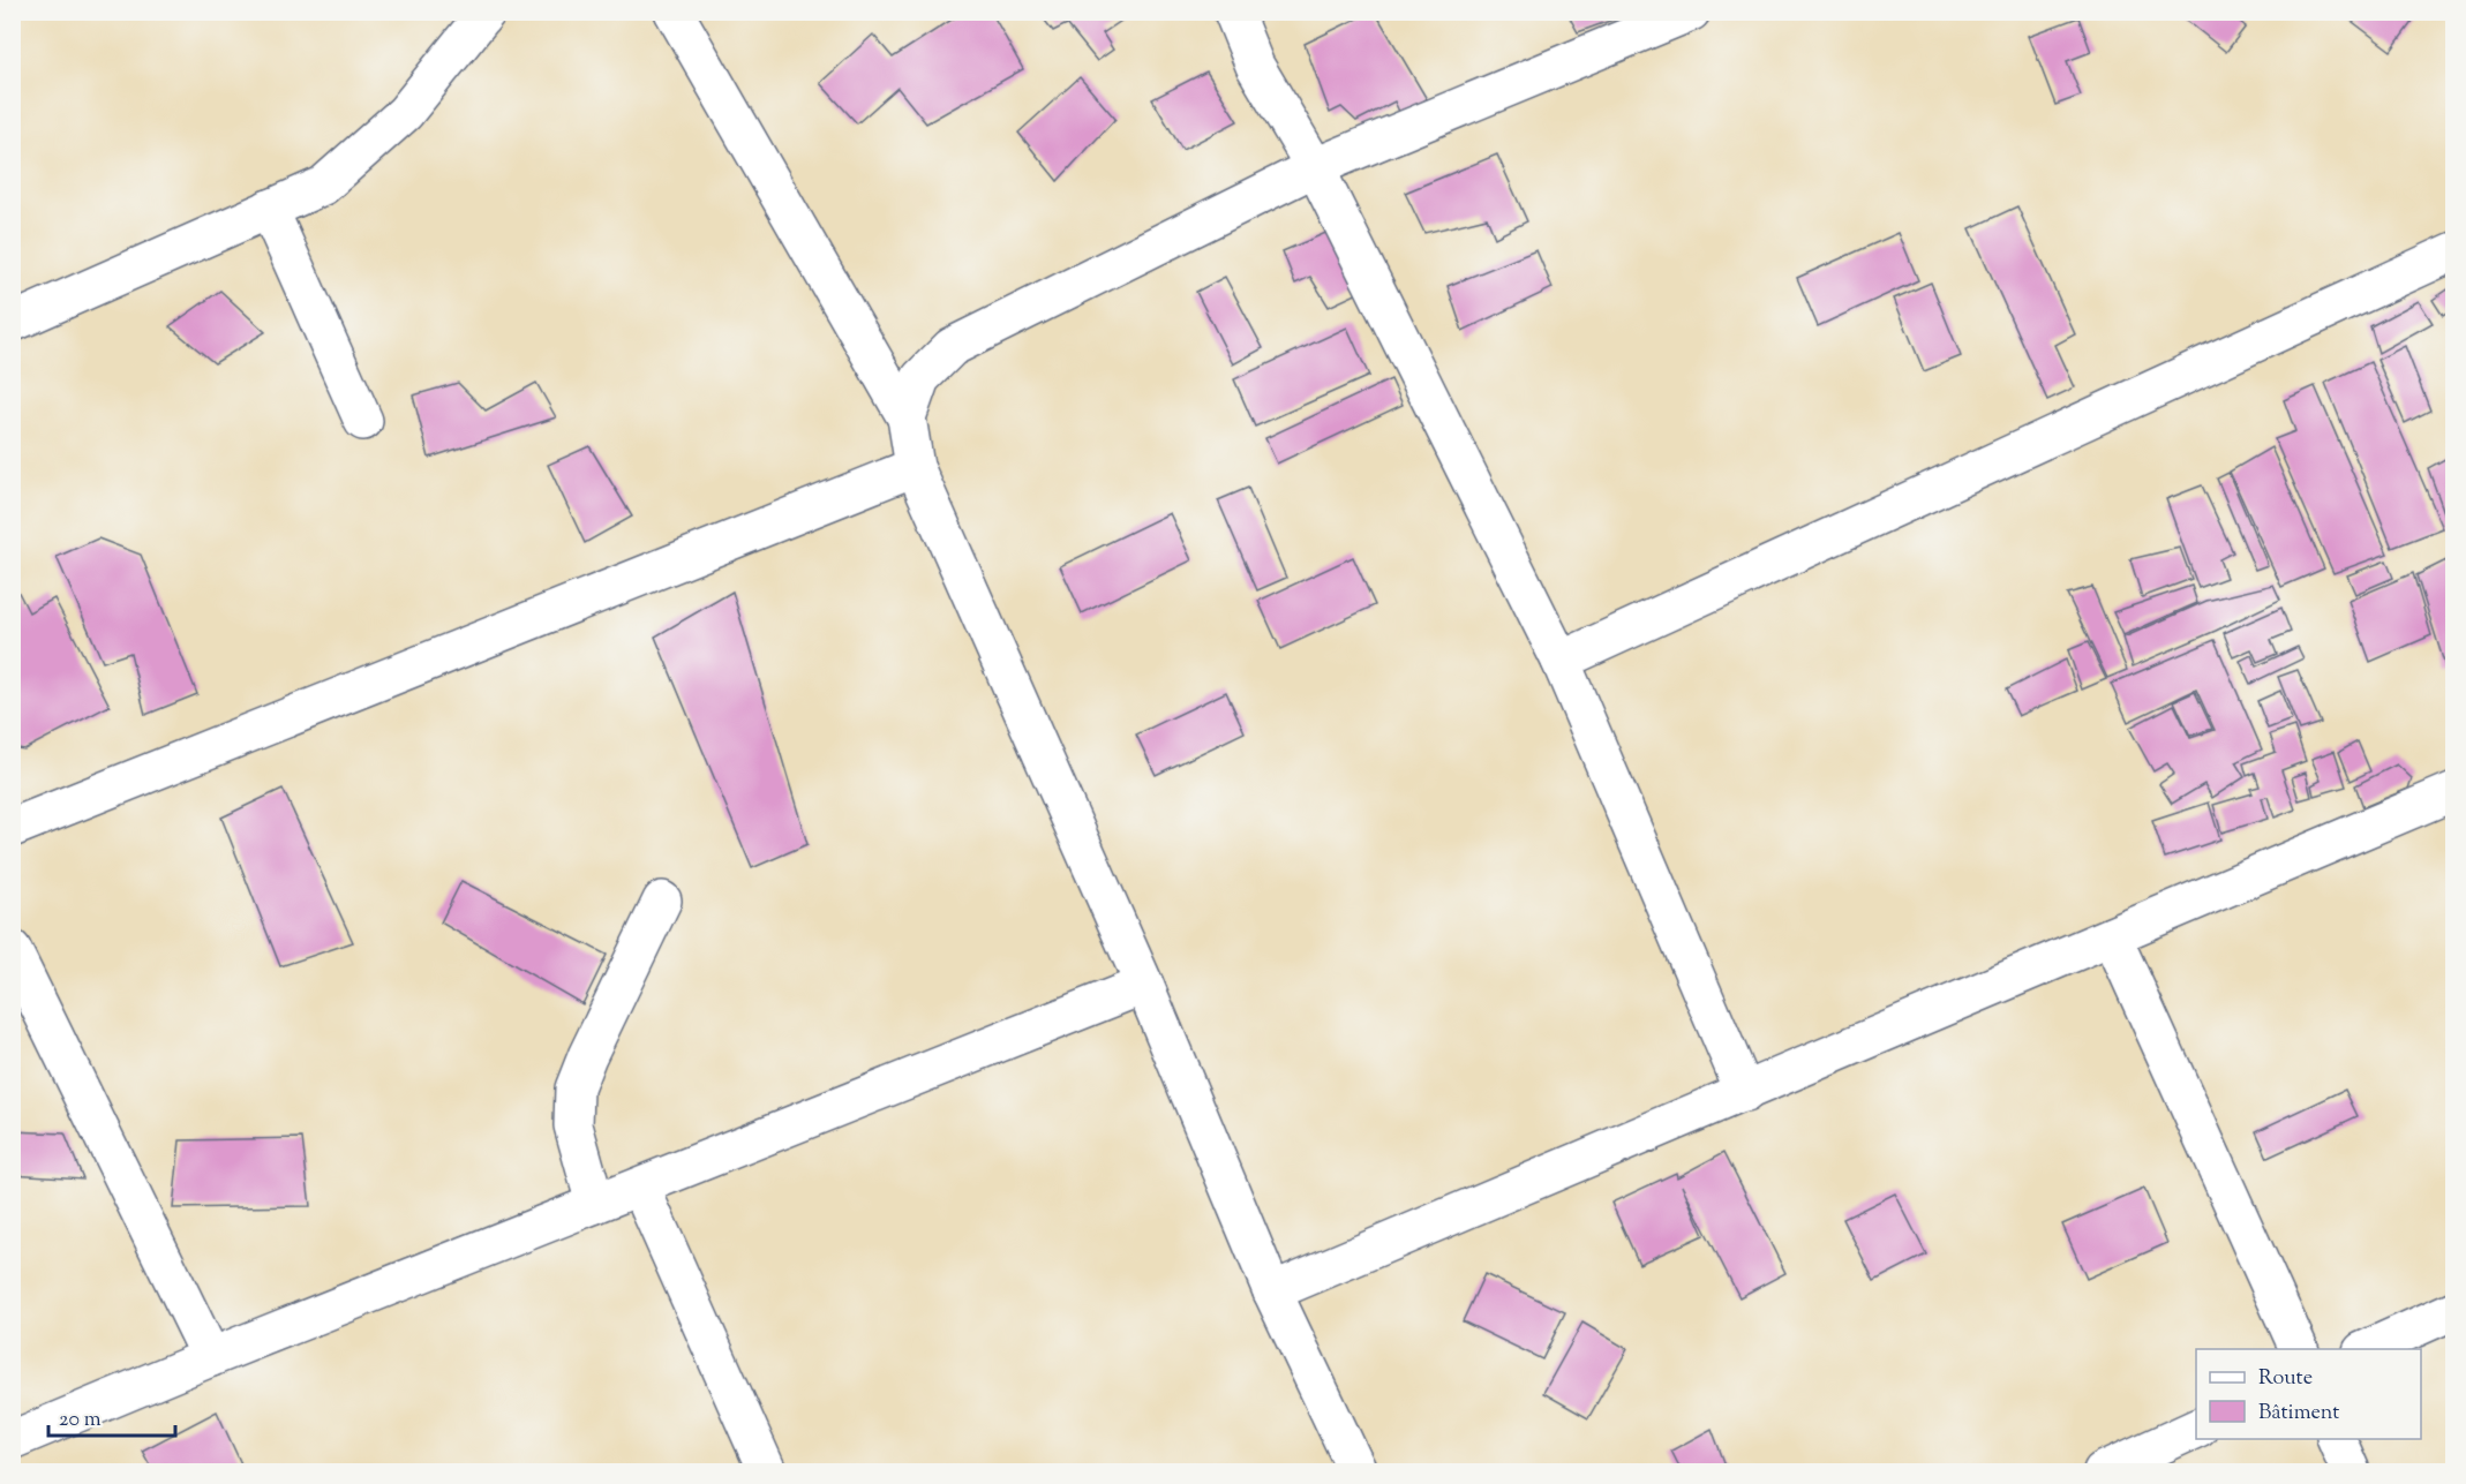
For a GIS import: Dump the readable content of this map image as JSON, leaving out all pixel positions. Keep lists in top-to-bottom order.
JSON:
{
  "legend": ["Route", "Bâtiment"],
  "scale_bar": "20 m"
}
